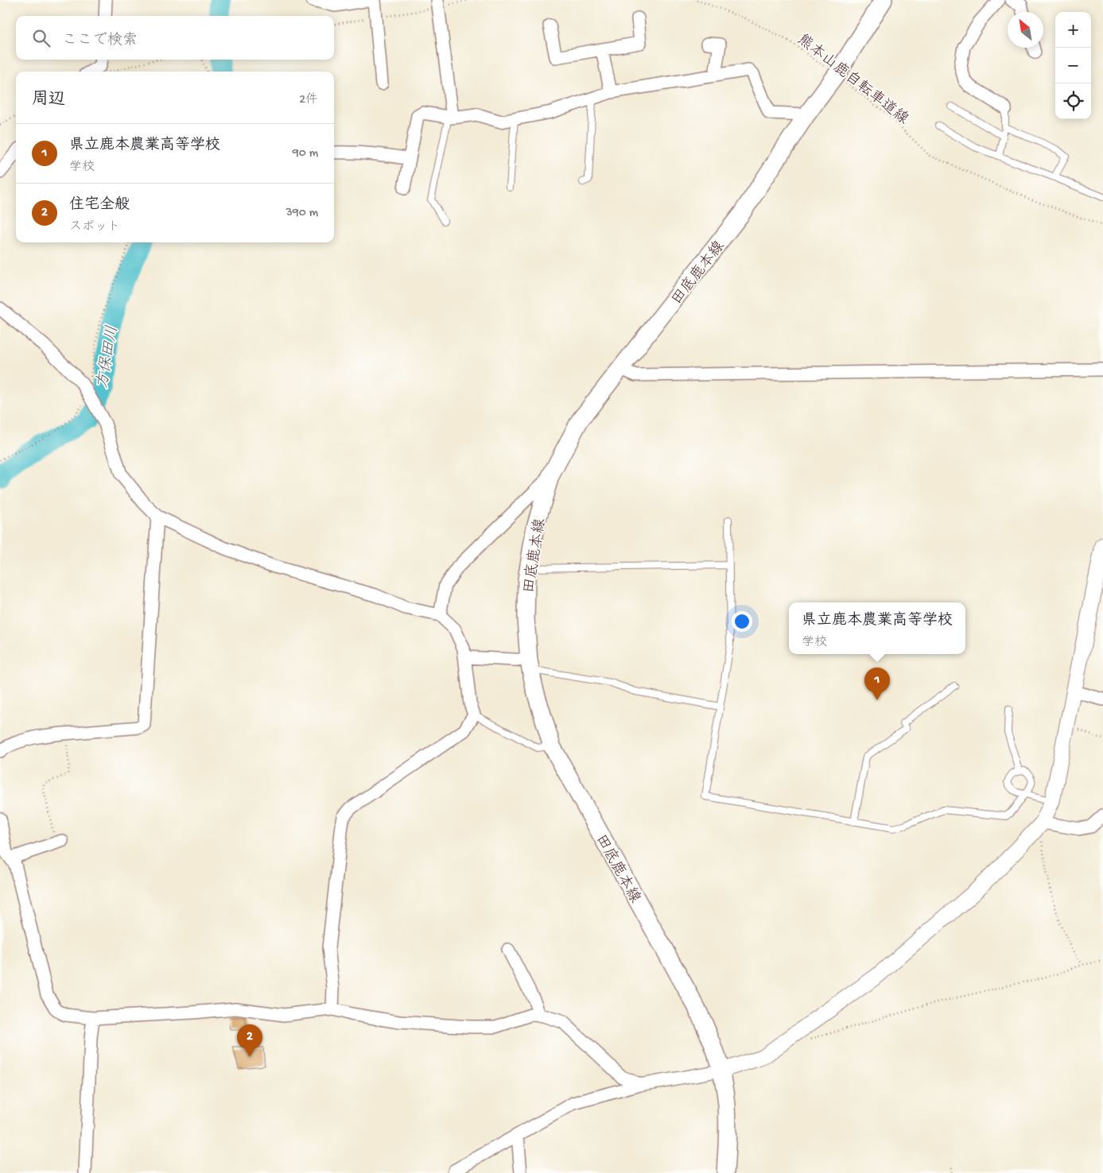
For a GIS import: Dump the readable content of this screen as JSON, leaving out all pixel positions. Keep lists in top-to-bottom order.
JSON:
{
  "streets": {
    "main road": ["田底鹿本線"],
    "path": ["熊本山鹿自転車道線"]
  },
  "crossings": [
    ["熊本山鹿自転車道線", "田底鹿本線"]
  ],
  "water": ["方保田川"],
  "north": "top left",
  "page": {
    "map_buttons": ["+", "−"],
    "search": "ここで検索",
    "heading": ["周辺", "2件"],
    "list": [
      {
        "mark": "1",
        "name": "県立鹿本農業高等学校",
        "note": "学校",
        "value": "90 m"
      },
      {
        "mark": "2",
        "name": "住宅全般",
        "note": "スポット",
        "value": "390 m"
      }
    ],
    "popup": ["県立鹿本農業高等学校", "学校"],
    "pins": ["1", "2"]
  }
}
